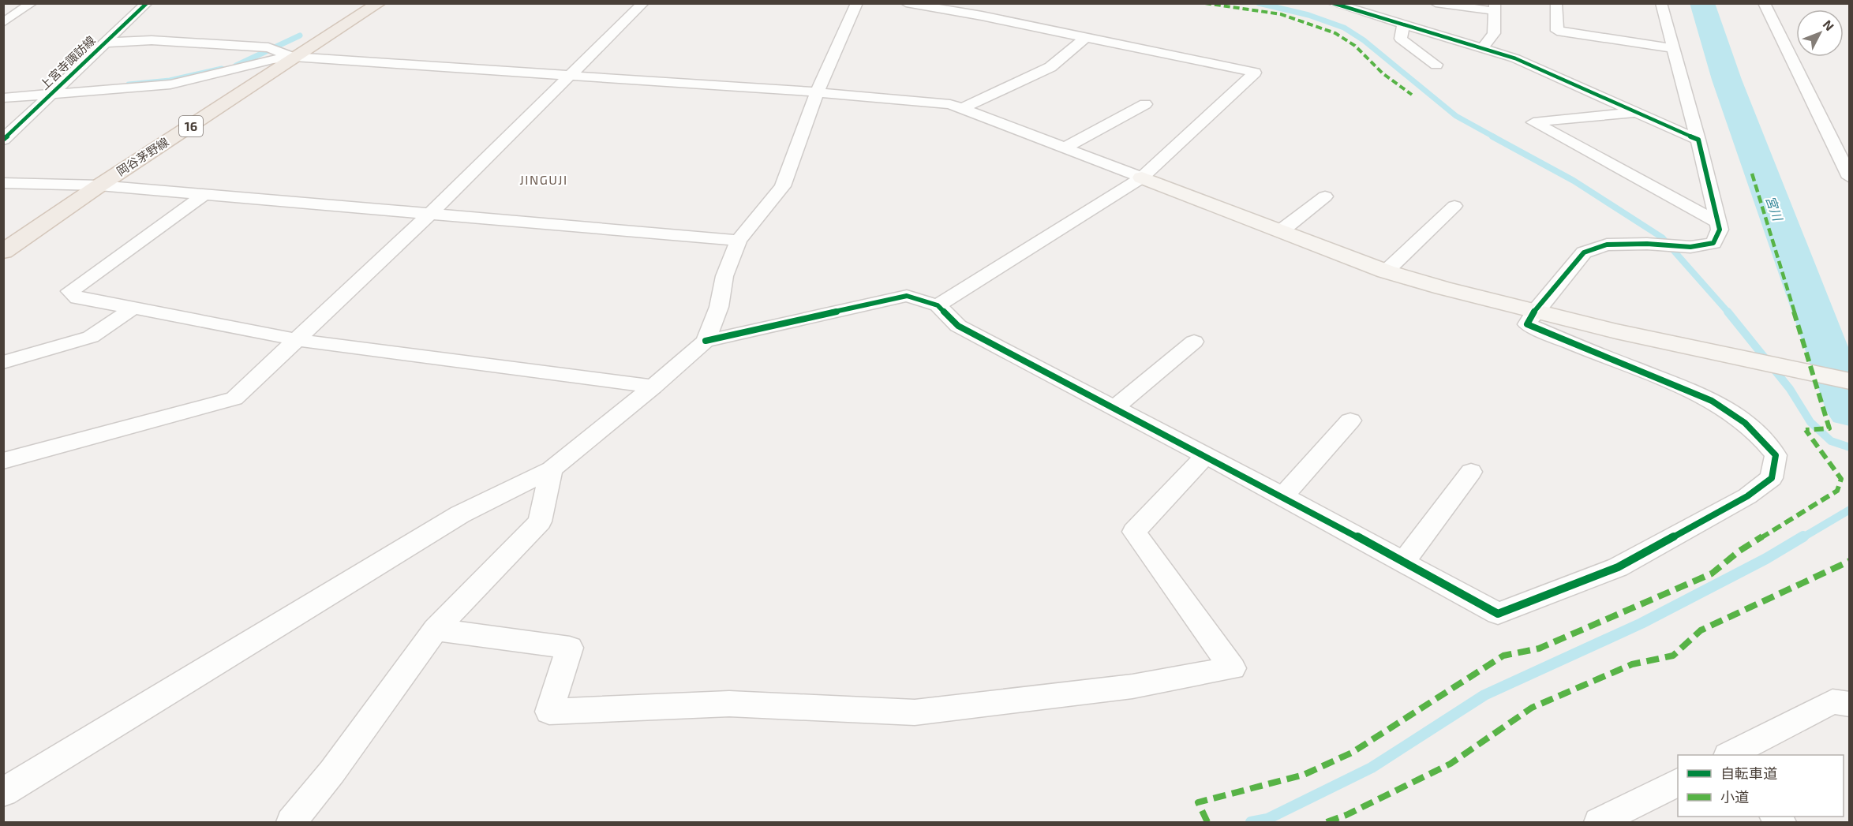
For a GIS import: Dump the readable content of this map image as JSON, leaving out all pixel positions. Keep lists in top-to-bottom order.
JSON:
{
  "streets": {
    "main road": ["16", "岡谷茅野線"],
    "street": ["上宮寺諏訪線"]
  },
  "districts": ["JINGUJI"],
  "water": ["宮川"],
  "legend": ["自転車道", "小道"],
  "north": "top right"
}
